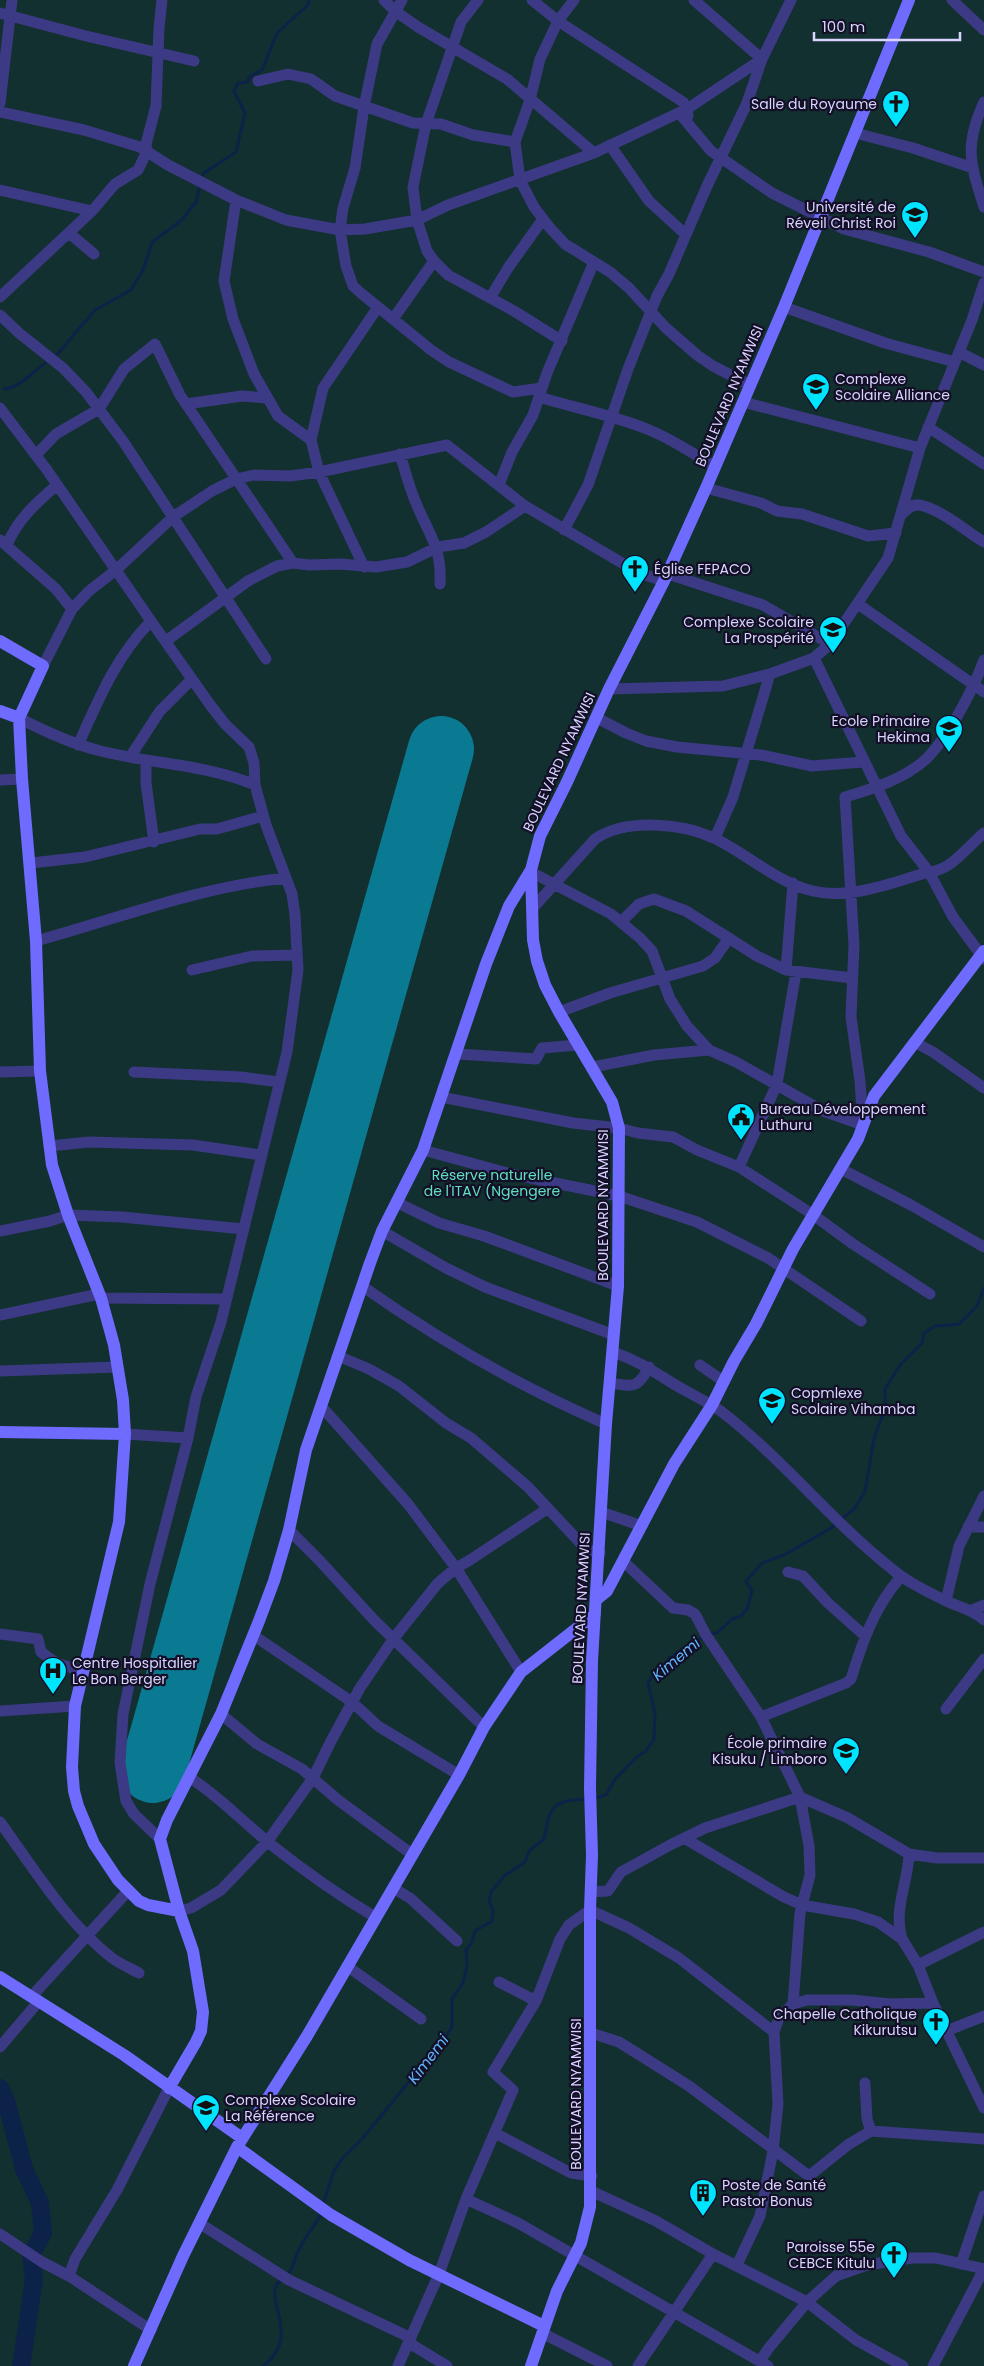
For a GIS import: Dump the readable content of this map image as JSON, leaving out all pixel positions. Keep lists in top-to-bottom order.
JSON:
{
  "streets": {
    "street": ["BOULEVARD NYAMWISI"]
  },
  "water": ["Kimemi"],
  "parks": ["Réserve naturelle de l'ITAV (Ngengere"],
  "places": {
    "church": [
      "Salle du Royaume",
      "Église FEPACO",
      "Chapelle Catholique Kikurutsu",
      "Paroisse 55e CEBCE Kitulu"
    ],
    "school or university": [
      "Université de Réveil Christ Roi",
      "Complexe Scolaire Alliance",
      "Complexe Scolaire La Prospérité",
      "Ecole Primaire Hekima",
      "Copmlexe Scolaire Vihamba",
      "École primaire Kisuku / Limboro",
      "Complexe Scolaire La Référence"
    ],
    "public building": ["Bureau Développement Luthuru"],
    "hospital": ["Centre Hospitalier Le Bon Berger"],
    "building": ["Poste de Santé Pastor Bonus"]
  },
  "scale_bar": "100 m"
}
